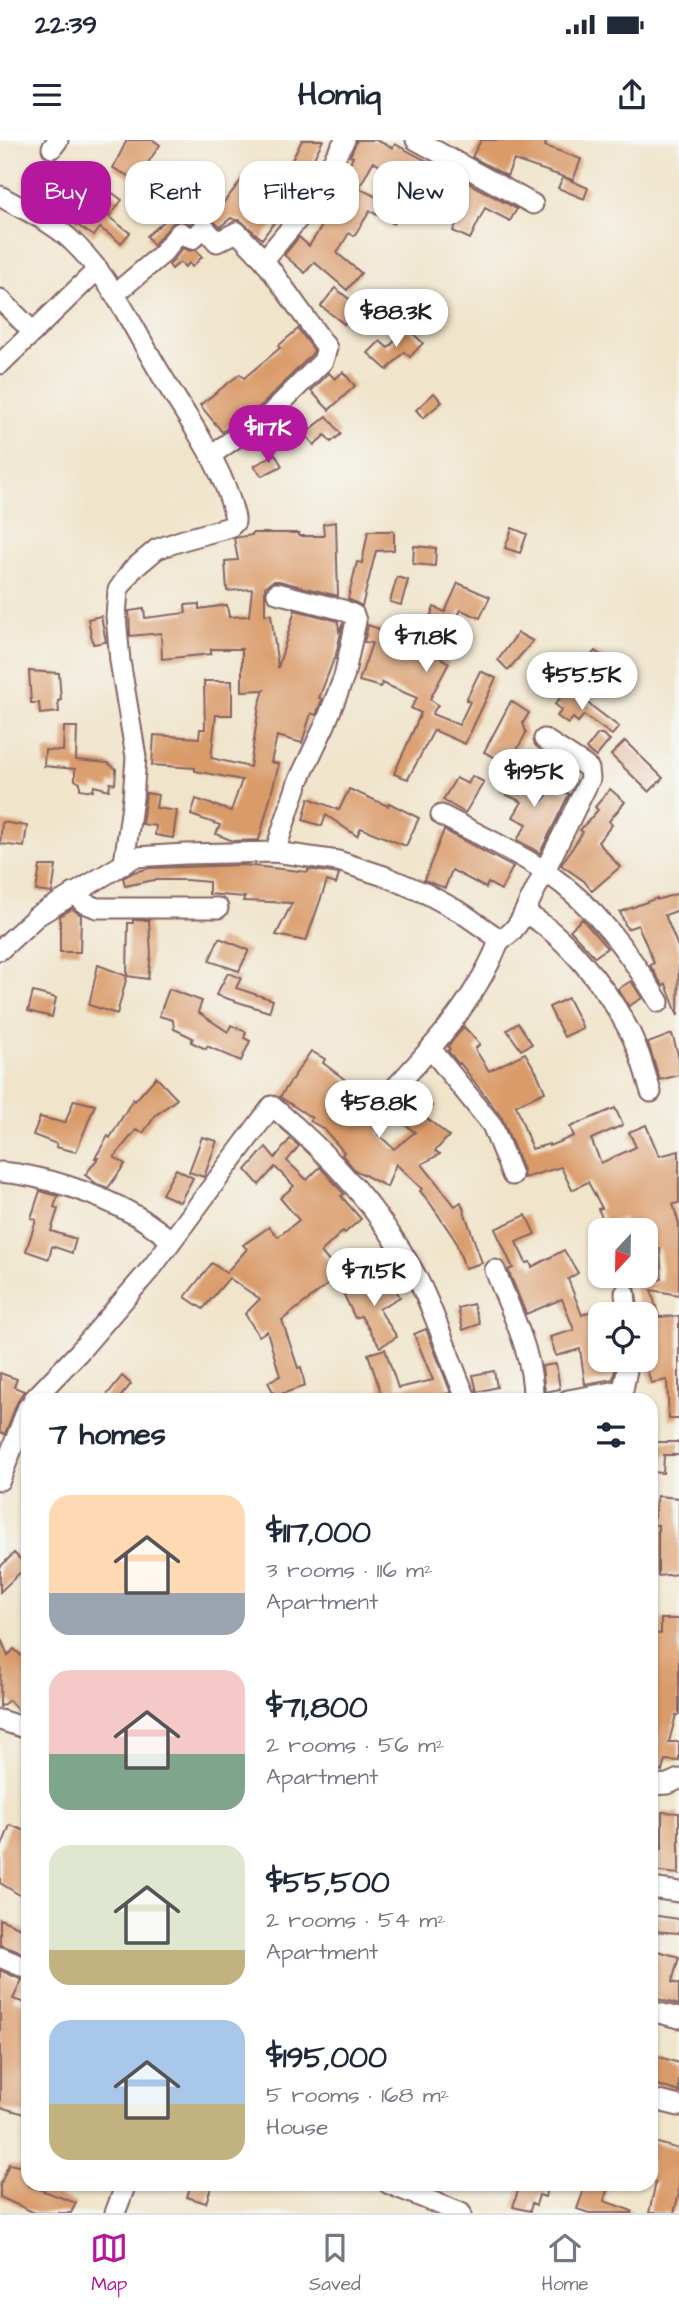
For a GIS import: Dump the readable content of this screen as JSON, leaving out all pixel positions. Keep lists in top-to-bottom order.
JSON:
{
  "north": "bottom",
  "page": {
    "status": "22:39",
    "header": "Homiq",
    "chip": [
      "Buy",
      "Rent",
      "Filters",
      "New"
    ],
    "price": [
      "$88.3K",
      "$117K",
      "$71.8K",
      "$55.5K",
      "$195K",
      "$58.8K",
      "$71.5K"
    ],
    "heading": "7 homes",
    "list": [
      {
        "name": "$117,000",
        "note": "3 rooms · 116 m² · Apartment"
      },
      {
        "name": "$71,800",
        "note": "2 rooms · 56 m² · Apartment"
      },
      {
        "name": "$55,500",
        "note": "2 rooms · 54 m² · Apartment"
      },
      {
        "name": "$195,000",
        "note": "5 rooms · 168 m² · House"
      }
    ],
    "tabs": ["Map", "Saved", "Home"]
  }
}
